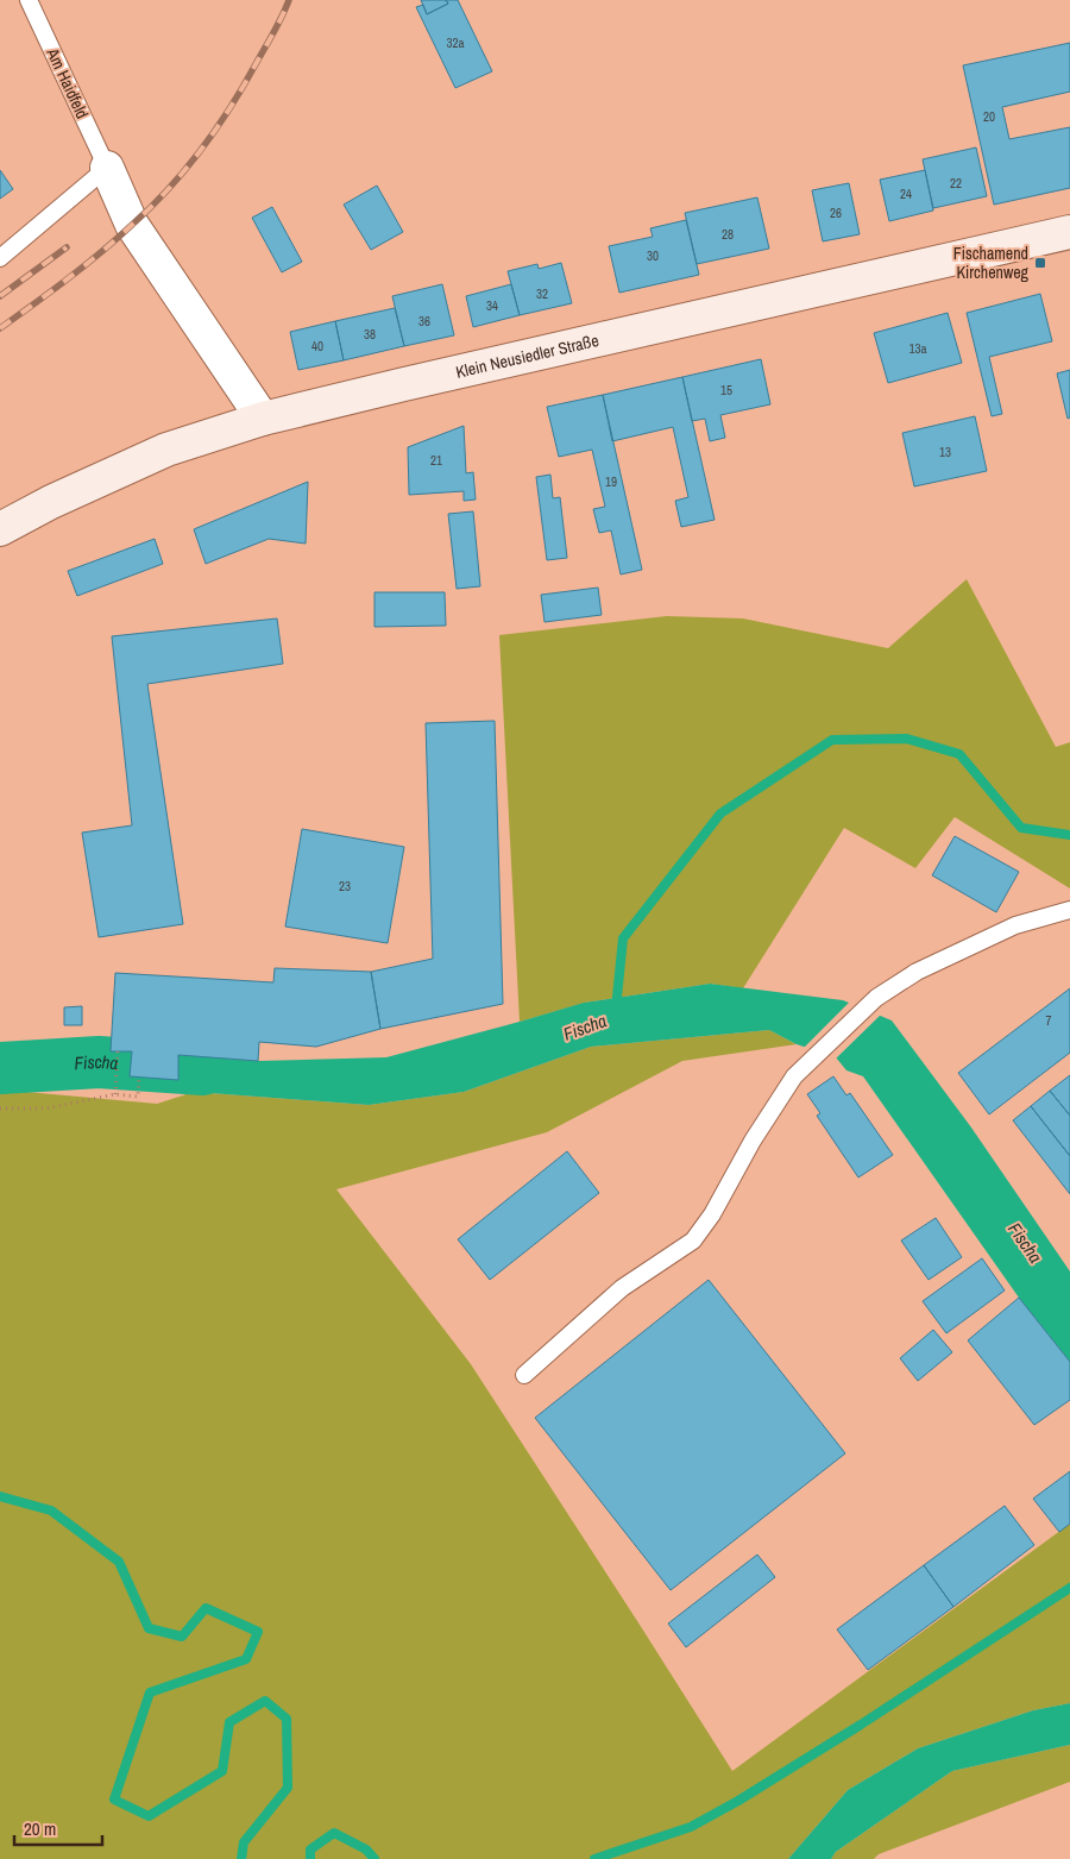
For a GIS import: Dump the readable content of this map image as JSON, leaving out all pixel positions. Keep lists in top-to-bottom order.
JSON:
{
  "streets": {
    "main road": ["Klein Neusiedler Straße"],
    "lane": ["Am Haidfeld"]
  },
  "water": ["Fischa"],
  "places": {
    "transit": ["Fischamend Kirchenweg"]
  },
  "house_numbers": [
    "32a",
    "20",
    "22",
    "24",
    "26",
    "28",
    "30",
    "32",
    "34",
    "36",
    "38",
    "40",
    "13a",
    "15",
    "13",
    "21",
    "19",
    "23",
    "7"
  ],
  "scale_bar": "20 m"
}
